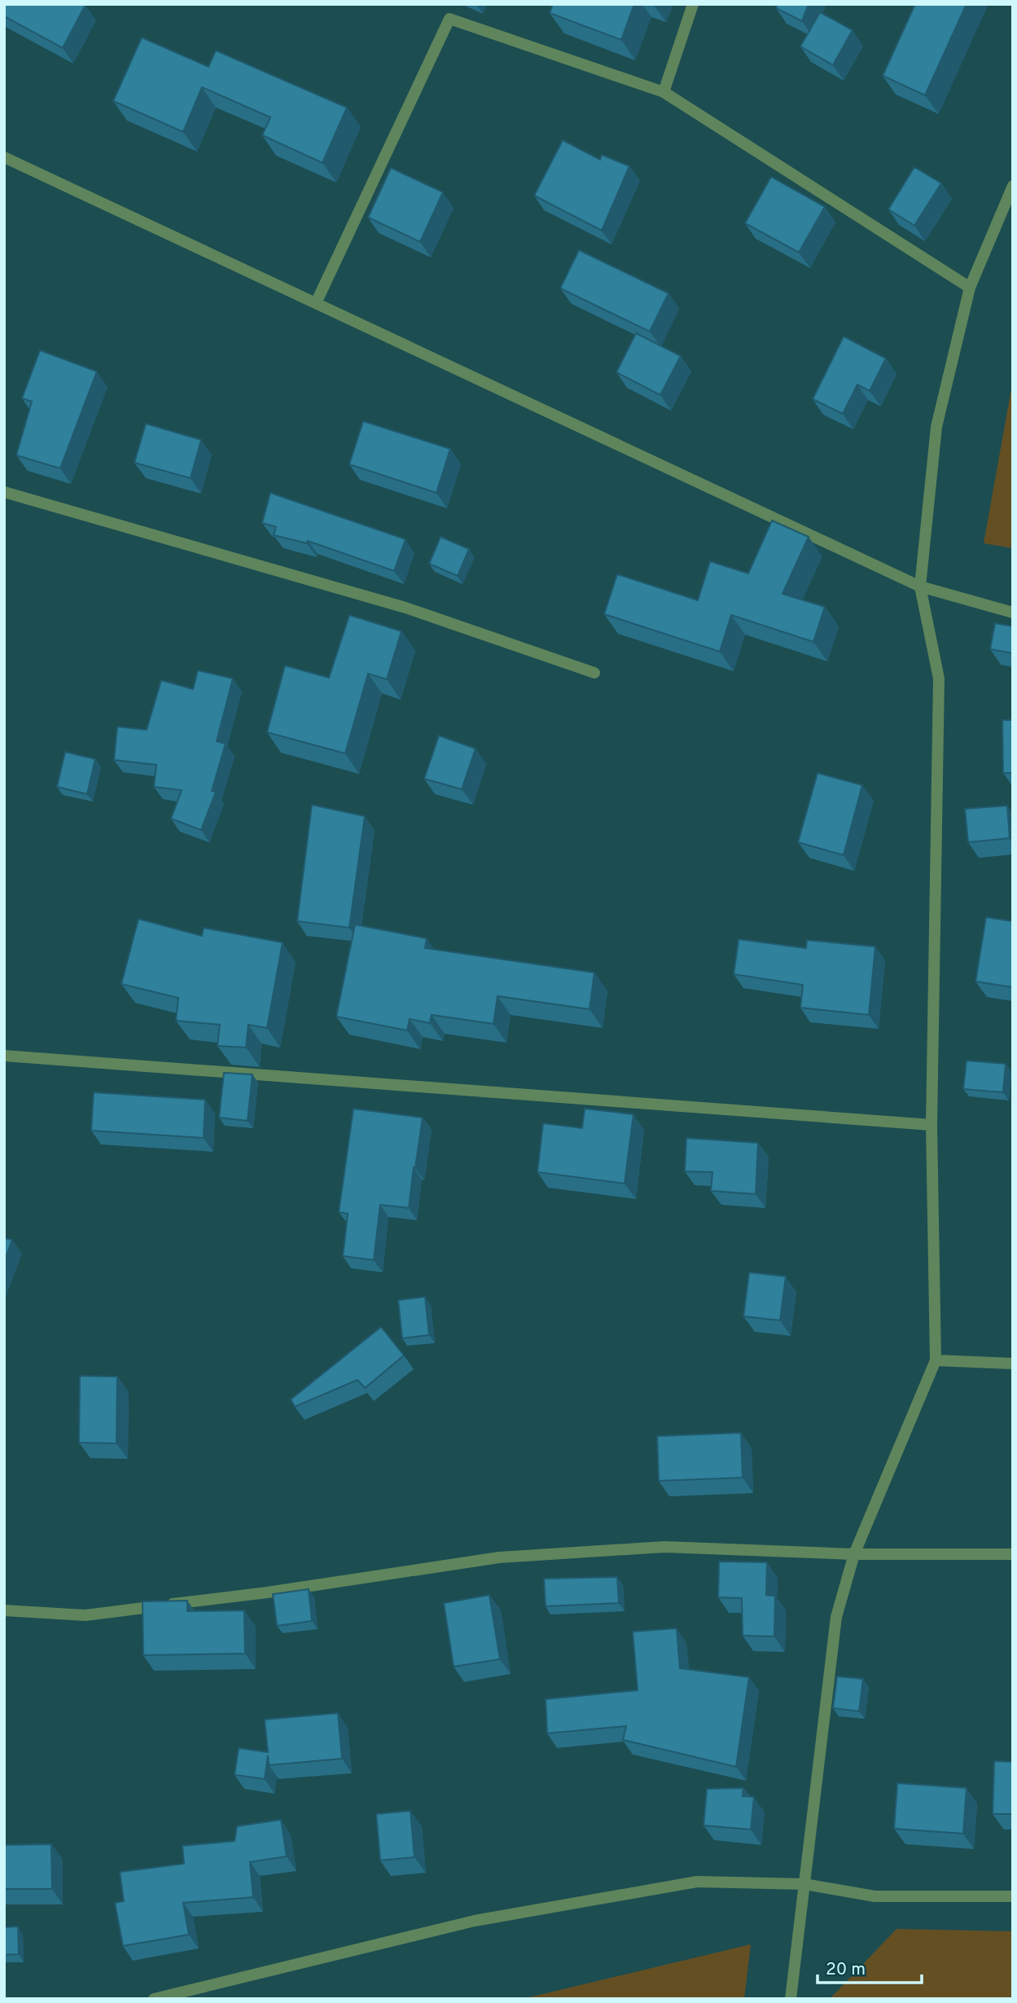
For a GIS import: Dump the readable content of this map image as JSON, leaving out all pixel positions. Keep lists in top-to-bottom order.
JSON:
{
  "scale_bar": "20 m"
}
